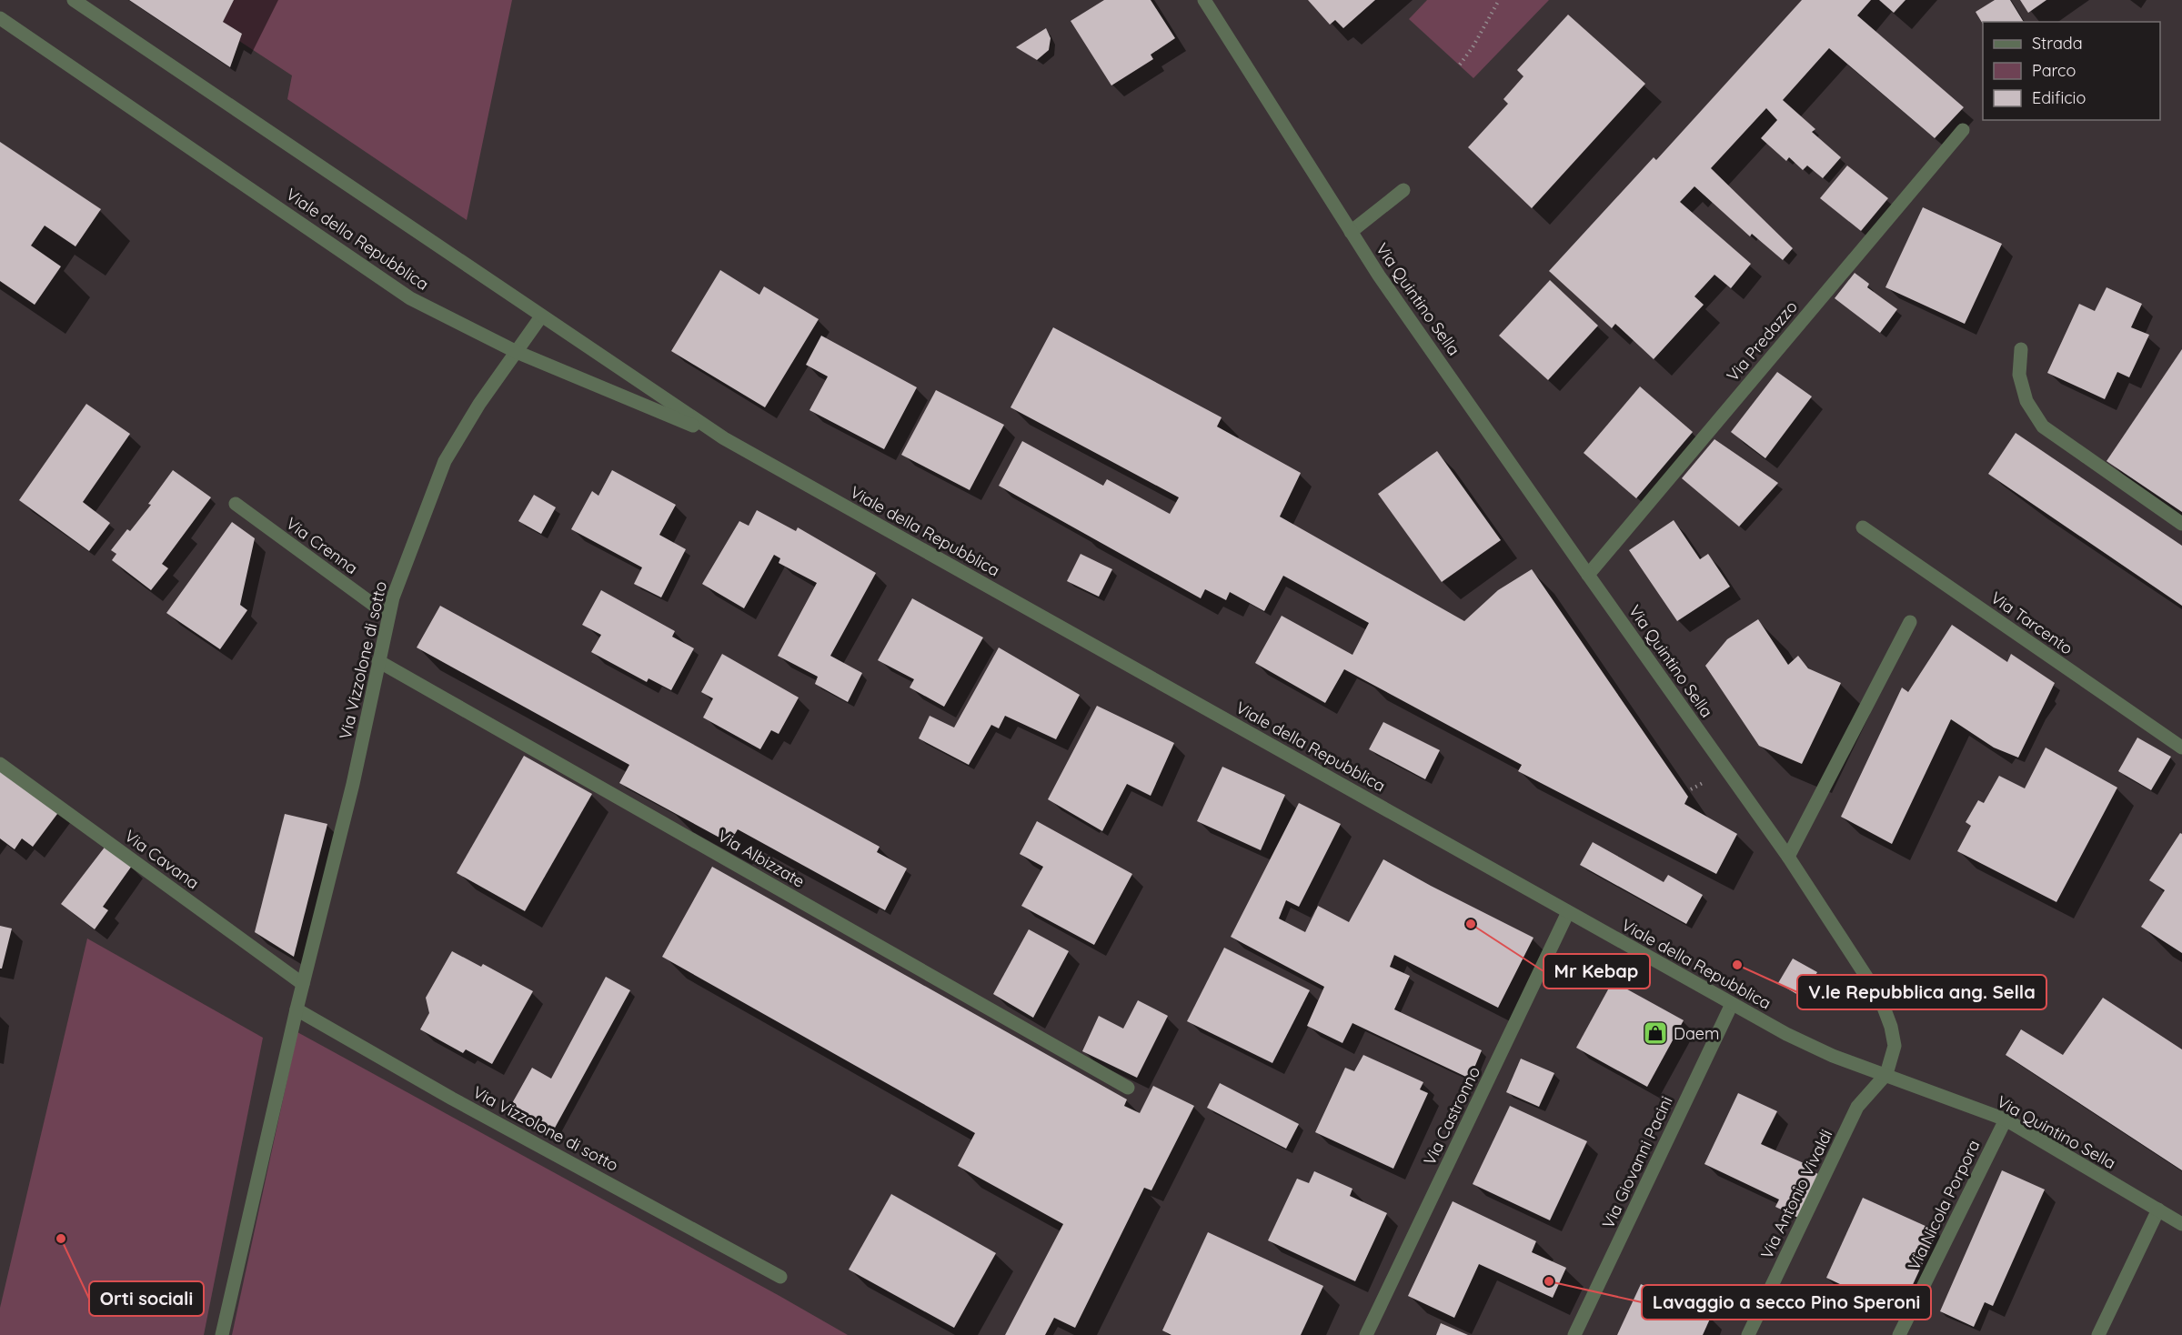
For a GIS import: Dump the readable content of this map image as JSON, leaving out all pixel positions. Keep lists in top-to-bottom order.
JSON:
{
  "streets": {
    "street": [
      "Viale della Repubblica",
      "Via Quintino Sella",
      "Via Predazzo",
      "Via Crenna",
      "Via Tarcento",
      "Via Vizzolone di sotto",
      "Via Albizzate",
      "Via Cavana",
      "Via Castronno",
      "Via Giovanni Pacini",
      "Via Antonio Vivaldi",
      "Via Nicola Porpora"
    ]
  },
  "crossings": [
    ["Viale della Repubblica", "Via Quintino Sella"],
    ["Viale della Repubblica", "Via Vizzolone di sotto"],
    ["Viale della Repubblica", "Via Castronno"],
    ["Viale della Repubblica", "Via Giovanni Pacini"],
    ["Viale della Repubblica", "Via Antonio Vivaldi"],
    ["Via Quintino Sella", "Via Predazzo"],
    ["Via Quintino Sella", "Via Antonio Vivaldi"],
    ["Via Quintino Sella", "Via Nicola Porpora"],
    ["Via Crenna", "Via Vizzolone di sotto"],
    ["Via Vizzolone di sotto", "Via Albizzate"],
    ["Via Vizzolone di sotto", "Via Cavana"]
  ],
  "places": {
    "other": [
      "Mr Kebap",
      "V.le Repubblica ang. Sella",
      "Orti sociali",
      "Lavaggio a secco Pino Speroni"
    ],
    "shop": ["Daem"]
  },
  "legend": ["Strada", "Parco", "Edificio"]
}
